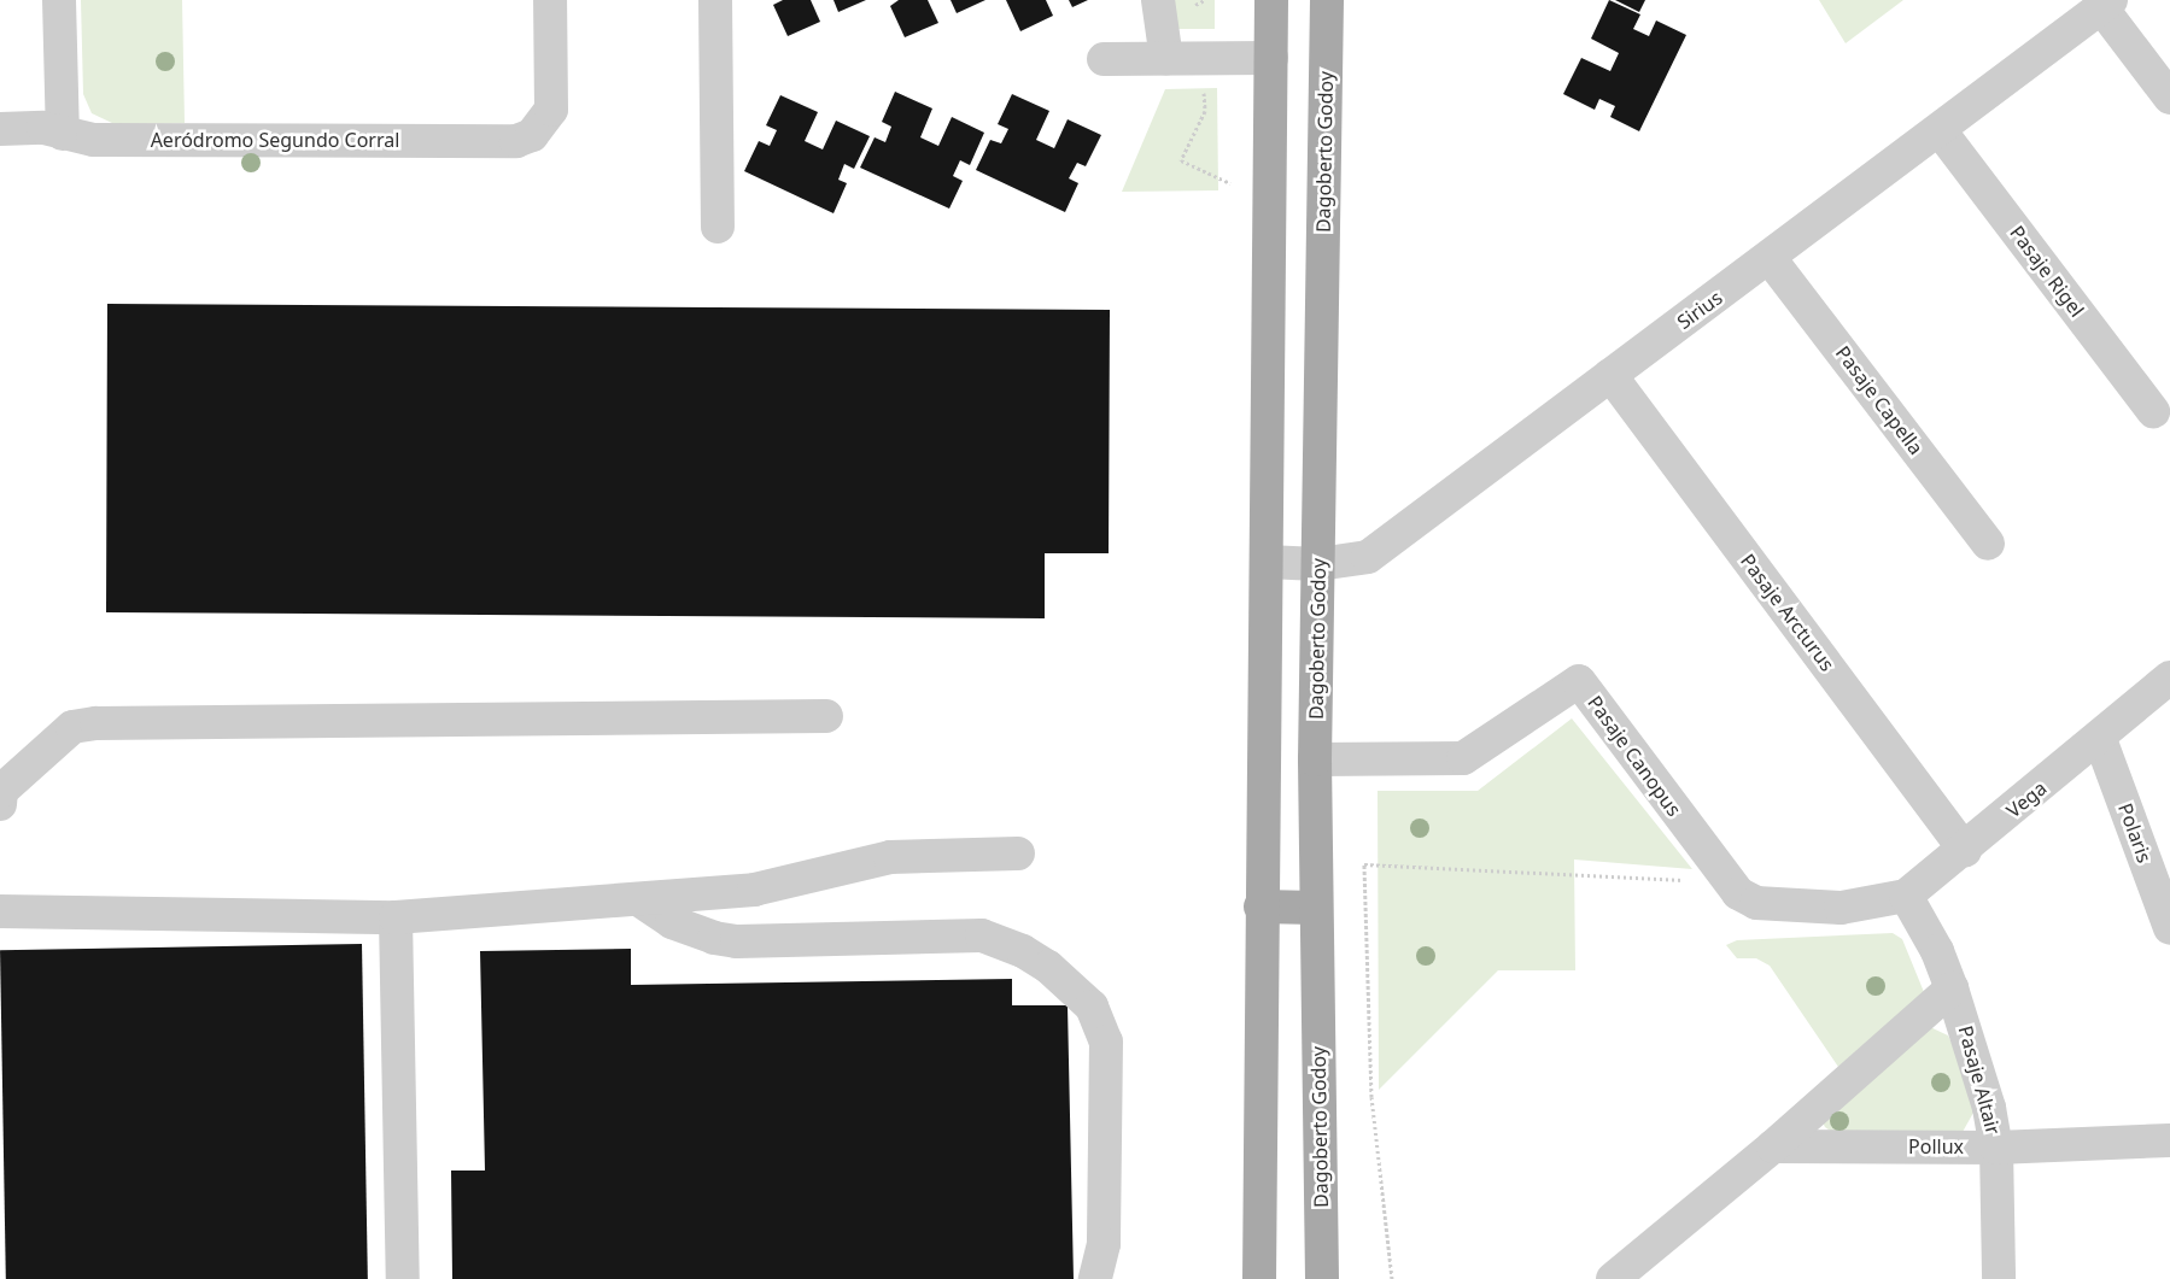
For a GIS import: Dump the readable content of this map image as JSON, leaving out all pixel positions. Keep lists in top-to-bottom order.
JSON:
{
  "streets": {
    "main road": ["Dagoberto Godoy"],
    "street": [
      "Aeródromo Segundo Corral",
      "Pasaje Rigel",
      "Sirius",
      "Pasaje Capella",
      "Pasaje Arcturus",
      "Pasaje Canopus",
      "Vega",
      "Polaris",
      "Pasaje Altair",
      "Pollux"
    ]
  },
  "crossings": [
    ["Dagoberto Godoy", "Sirius"],
    ["Dagoberto Godoy", "Pasaje Canopus"],
    ["Pasaje Rigel", "Sirius"],
    ["Sirius", "Pasaje Capella"],
    ["Sirius", "Pasaje Arcturus"],
    ["Pasaje Arcturus", "Vega"],
    ["Pasaje Canopus", "Vega"],
    ["Vega", "Polaris"],
    ["Vega", "Pasaje Altair"],
    ["Pasaje Altair", "Pollux"]
  ]
}
